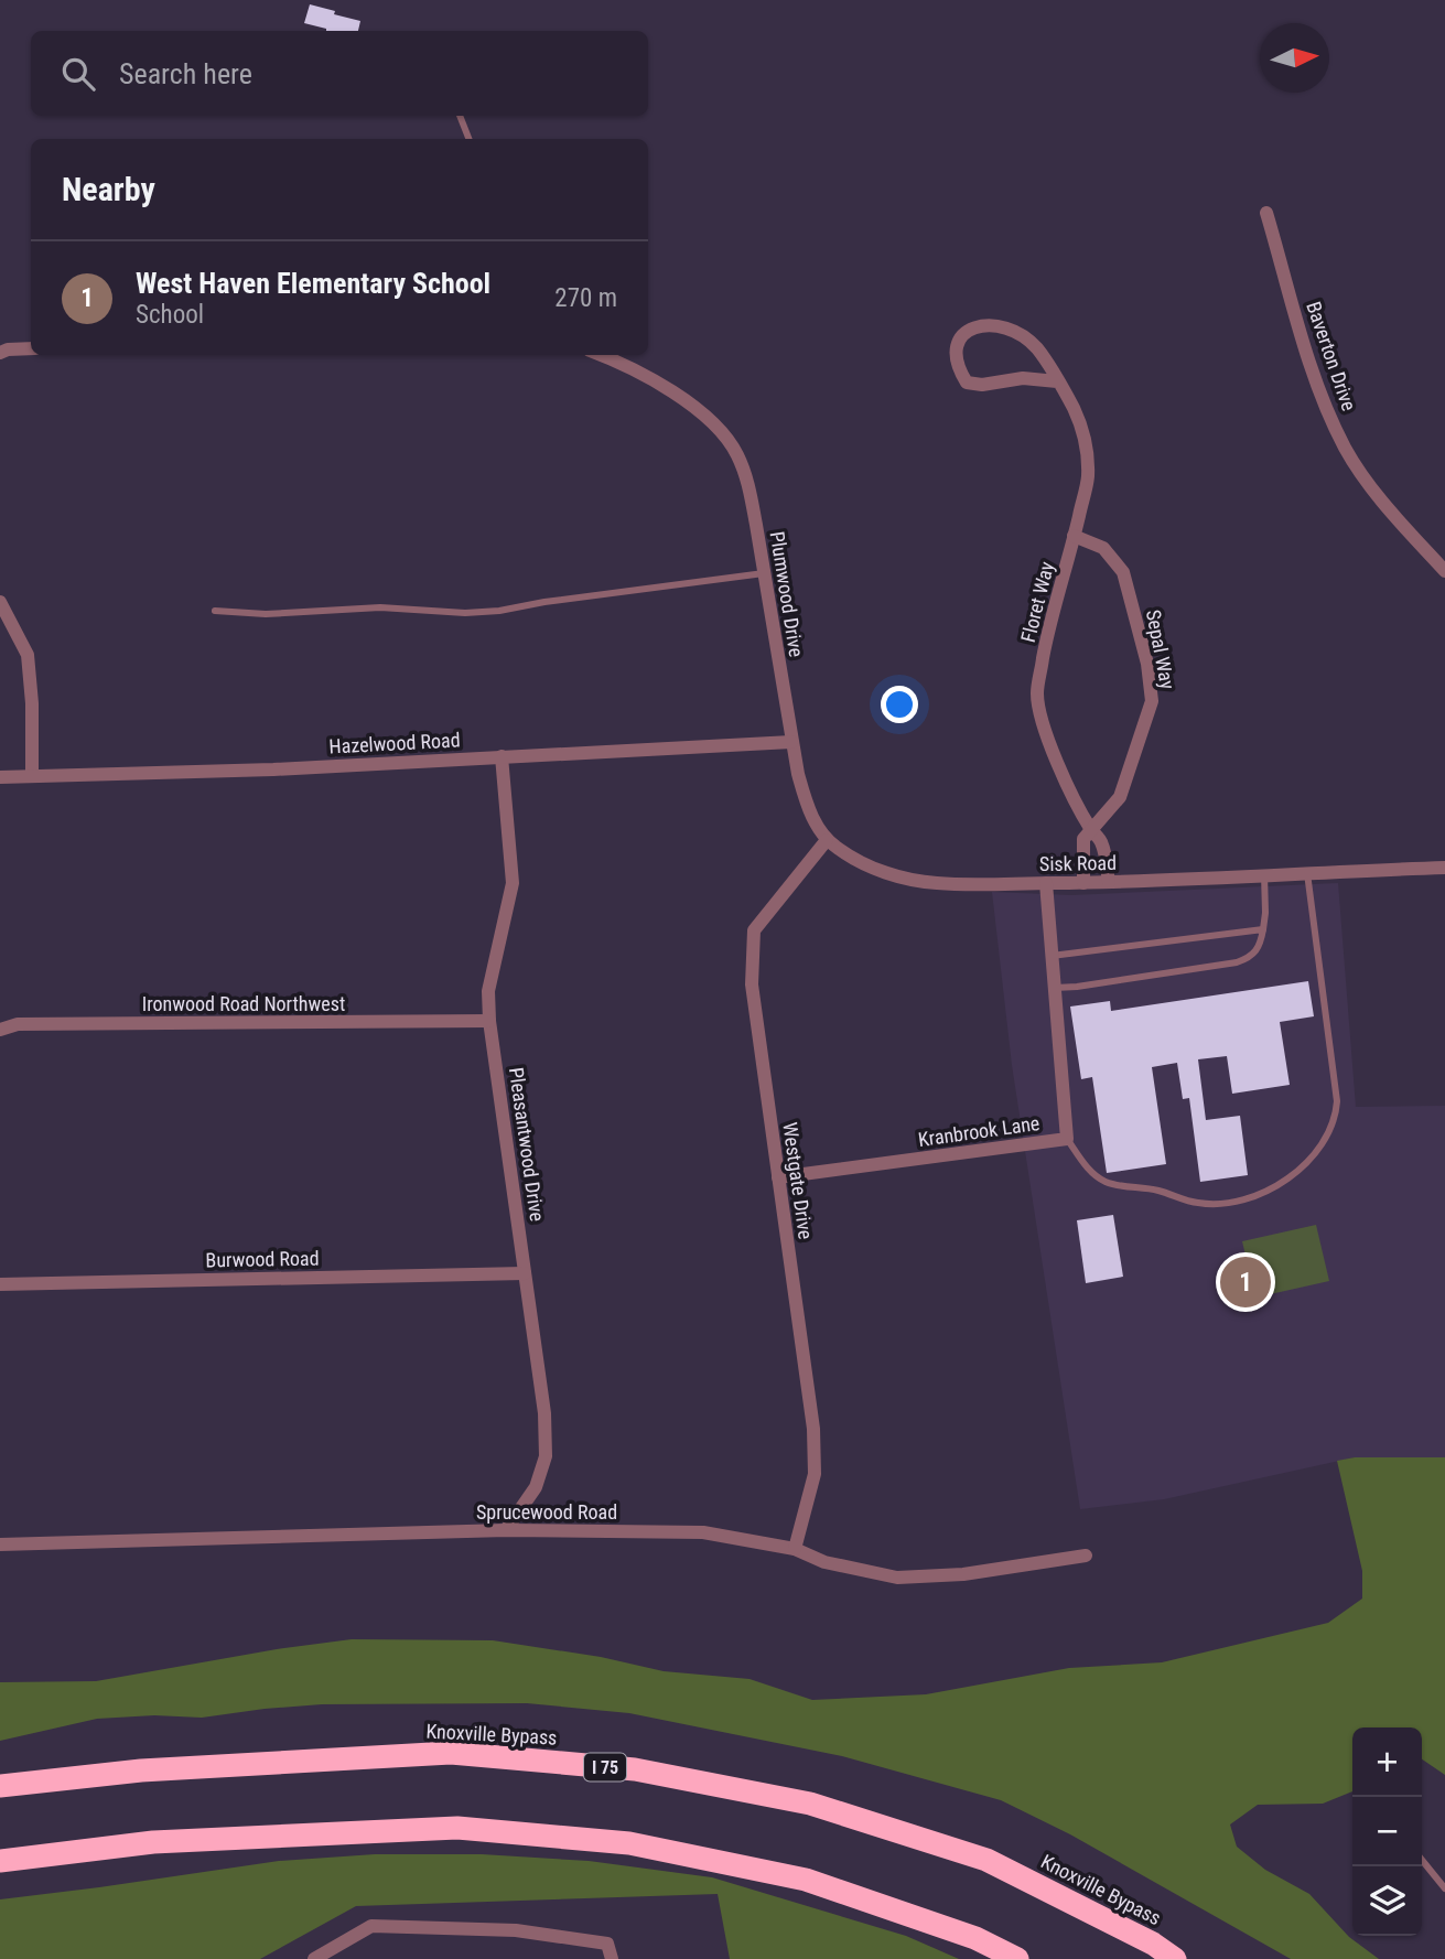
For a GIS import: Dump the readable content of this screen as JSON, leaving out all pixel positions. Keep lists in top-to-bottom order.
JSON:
{
  "streets": {
    "highway": ["Knoxville Bypass", "I 75"],
    "street": [
      "Baverton Drive",
      "Plumwood Drive",
      "Floret Way",
      "Sepal Way",
      "Hazelwood Road",
      "Sisk Road",
      "Ironwood Road Northwest",
      "Kranbrook Lane",
      "Pleasantwood Drive",
      "Westgate Drive",
      "Burwood Road",
      "Sprucewood Road"
    ]
  },
  "crossings": [
    ["Plumwood Drive", "Hazelwood Road"],
    ["Plumwood Drive", "Sisk Road"],
    ["Floret Way", "Sepal Way"],
    ["Floret Way", "Sisk Road"],
    ["Hazelwood Road", "Sisk Road"],
    ["Hazelwood Road", "Pleasantwood Drive"],
    ["Sisk Road", "Kranbrook Lane"],
    ["Sisk Road", "Westgate Drive"],
    ["Ironwood Road Northwest", "Pleasantwood Drive"],
    ["Kranbrook Lane", "Westgate Drive"],
    ["Pleasantwood Drive", "Burwood Road"],
    ["Pleasantwood Drive", "Sprucewood Road"],
    ["Westgate Drive", "Sprucewood Road"]
  ],
  "north": "right",
  "page": {
    "search": "Search here",
    "heading": "Nearby",
    "list": [
      {
        "mark": "1",
        "name": "West Haven Elementary School",
        "note": "School",
        "value": "270 m"
      }
    ],
    "pins": "1",
    "map_buttons": ["+", "−"]
  }
}
